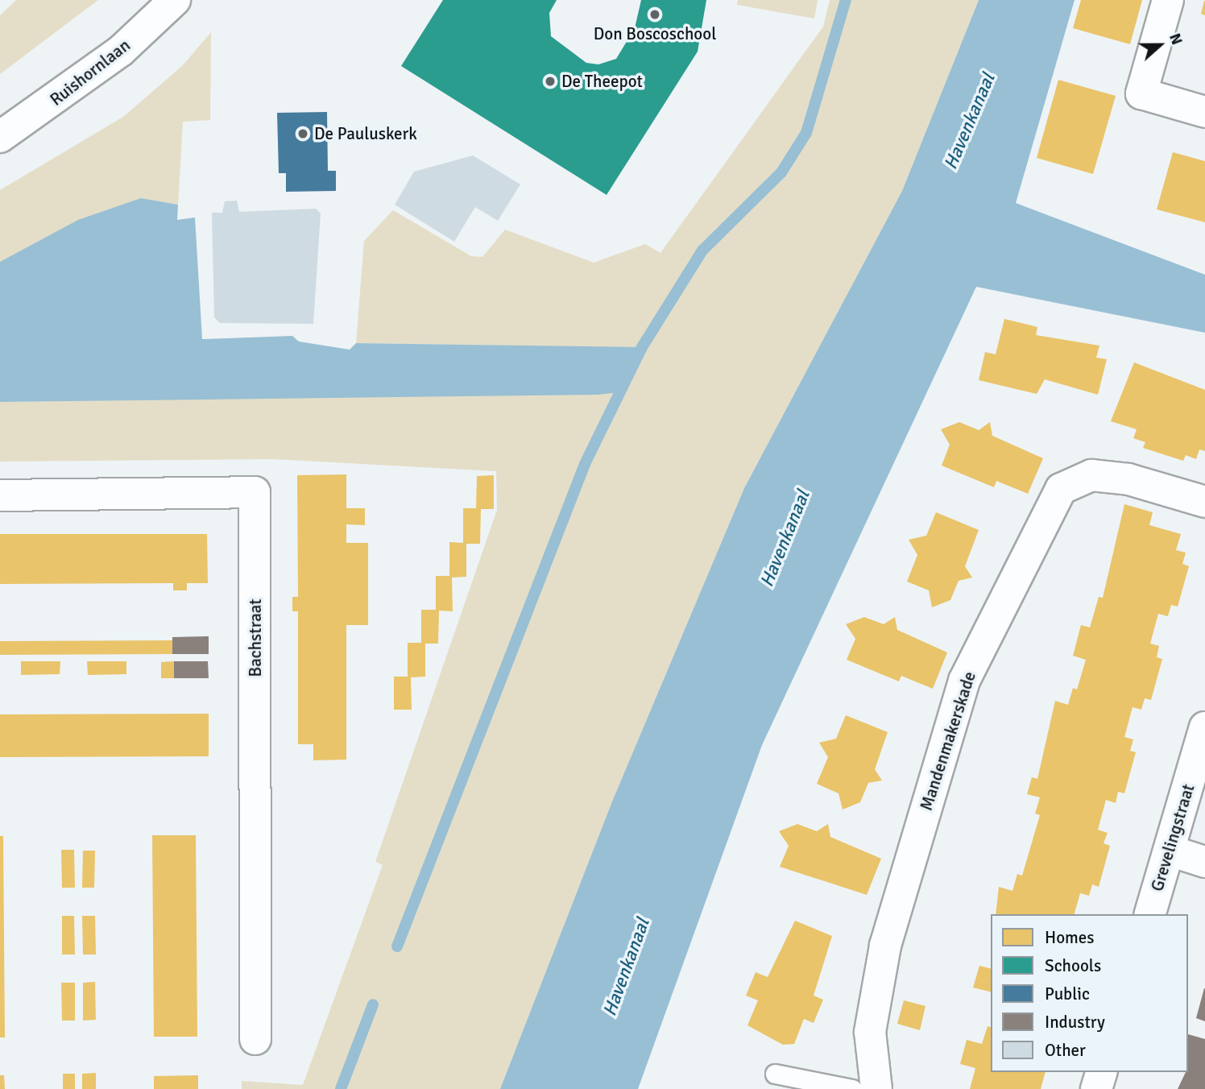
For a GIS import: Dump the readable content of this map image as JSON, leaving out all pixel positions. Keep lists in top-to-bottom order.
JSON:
{
  "streets": {
    "street": [
      "Ruishornlaan",
      "Bachstraat",
      "Mandenmakerskade",
      "Grevelingstraat"
    ]
  },
  "water": ["Havenkanaal"],
  "places": ["Don Boscoschool", "De Theepot", "De Pauluskerk"],
  "legend": [
    "Homes",
    "Schools",
    "Public",
    "Industry",
    "Other"
  ],
  "north": "right"
}
